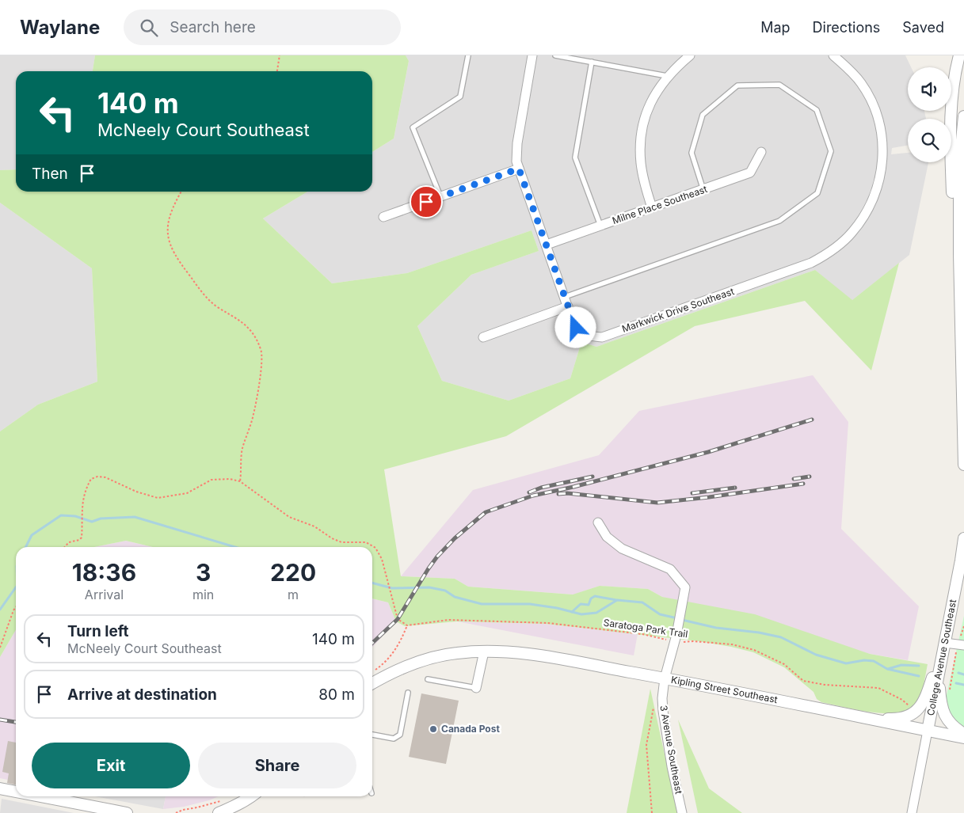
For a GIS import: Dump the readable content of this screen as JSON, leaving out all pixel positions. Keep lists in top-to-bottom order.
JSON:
{
  "streets": {
    "street": [
      "Milne Place Southeast",
      "Markwick Drive Southeast",
      "College Avenue Southeast",
      "Kipling Street Southeast",
      "3 Avenue Southeast"
    ],
    "path": ["Saratoga Park Trail"]
  },
  "crossings": [
    ["Milne Place Southeast", "Markwick Drive Southeast"],
    ["Saratoga Park Trail", "3 Avenue Southeast"],
    ["College Avenue Southeast", "Kipling Street Southeast"],
    ["Kipling Street Southeast", "3 Avenue Southeast"]
  ],
  "places": ["Canada Post"],
  "page": {
    "header": "Waylane",
    "search": "Search here",
    "nav": ["Map", "Directions", "Saved"],
    "turn": ["140 m", "McNeely Court Southeast"],
    "then": "Then",
    "eta": [
      "18:36",
      "Arrival",
      "3",
      "min",
      "220",
      "m"
    ],
    "list": [
      {
        "name": "Turn left",
        "note": "McNeely Court Southeast",
        "value": "140 m"
      },
      {
        "name": "Arrive at destination",
        "value": "80 m"
      }
    ],
    "buttons": ["Exit", "Share"]
  }
}
